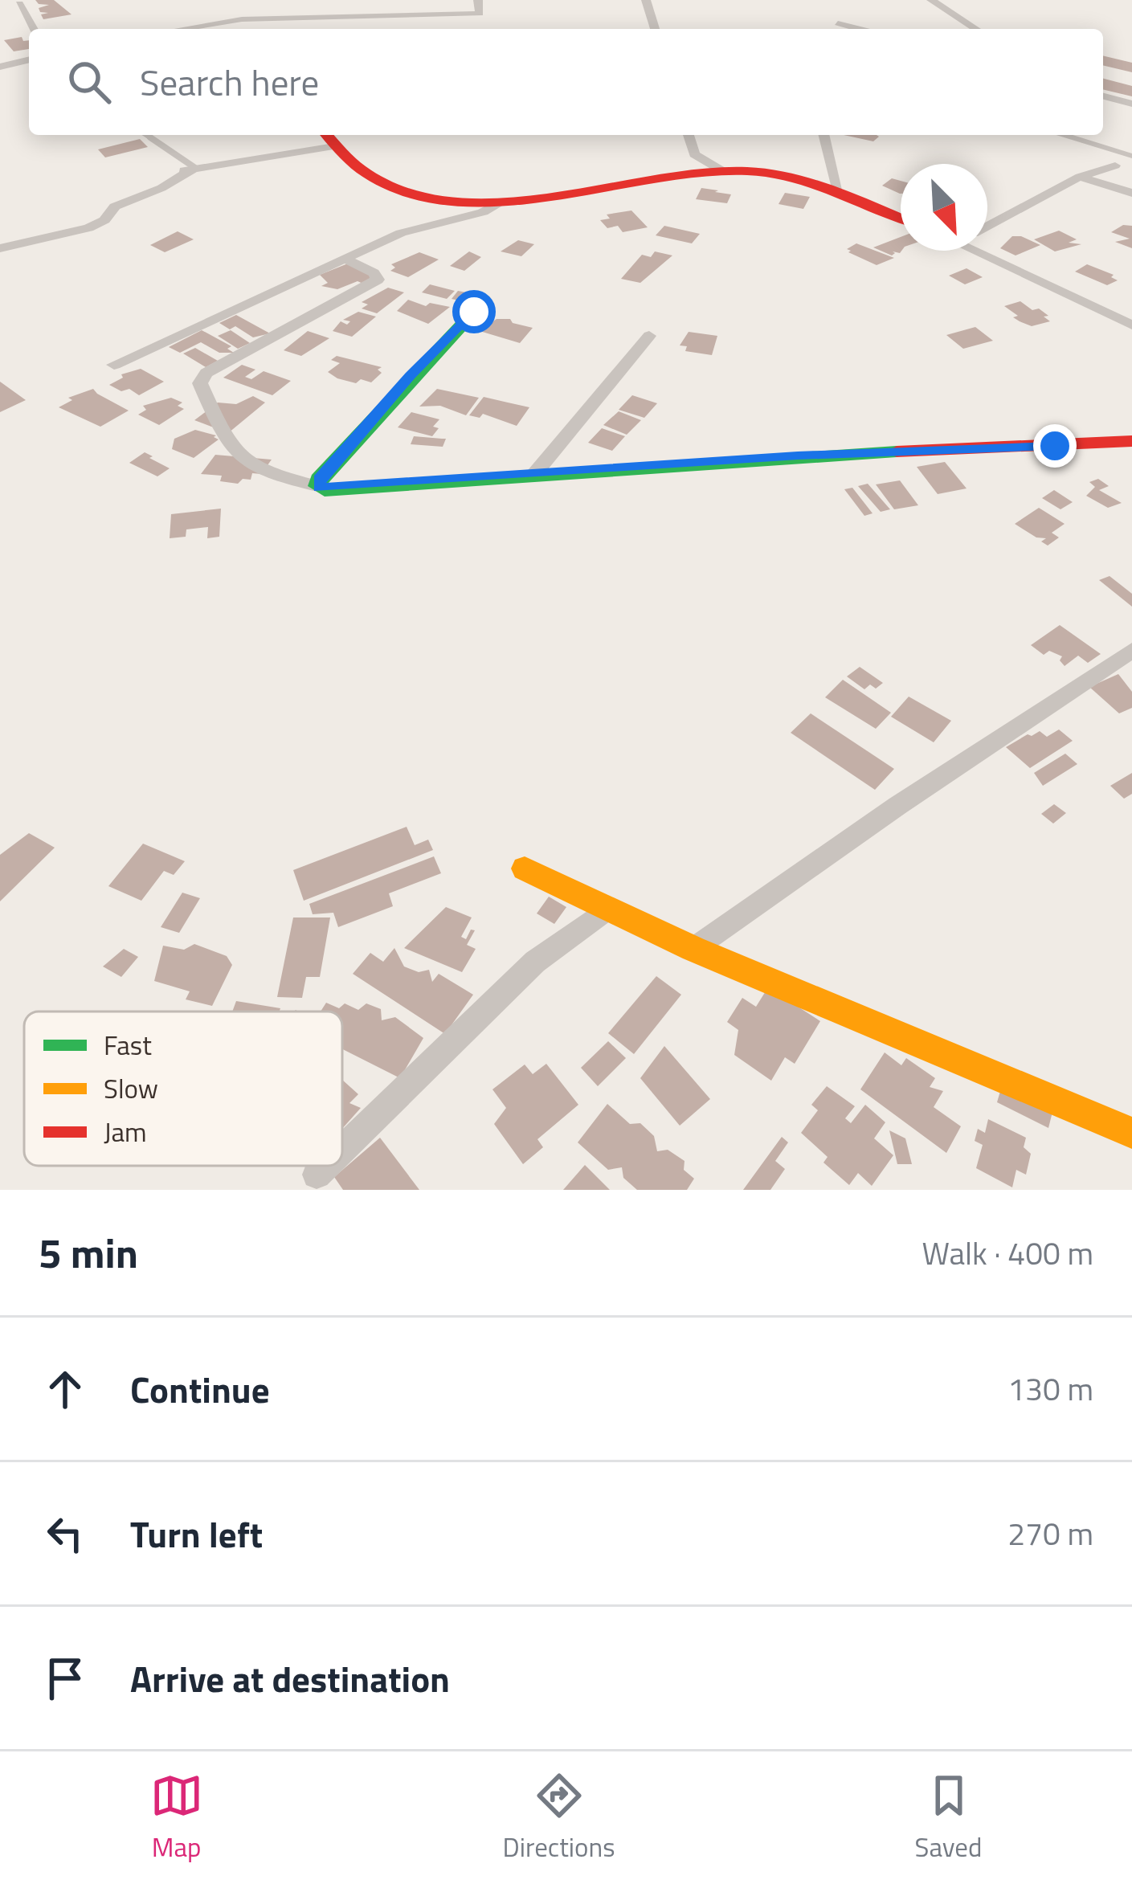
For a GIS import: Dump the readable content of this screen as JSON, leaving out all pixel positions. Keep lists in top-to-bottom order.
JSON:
{
  "legend": ["Fast", "Slow", "Jam"],
  "north": "bottom right",
  "page": {
    "search": "Search here",
    "heading": ["5 min", "Walk · 400 m"],
    "list": [
      ["Continue", "130 m"],
      ["Turn left", "270 m"],
      "Arrive at destination"
    ],
    "nav": ["Map", "Directions", "Saved"]
  }
}
